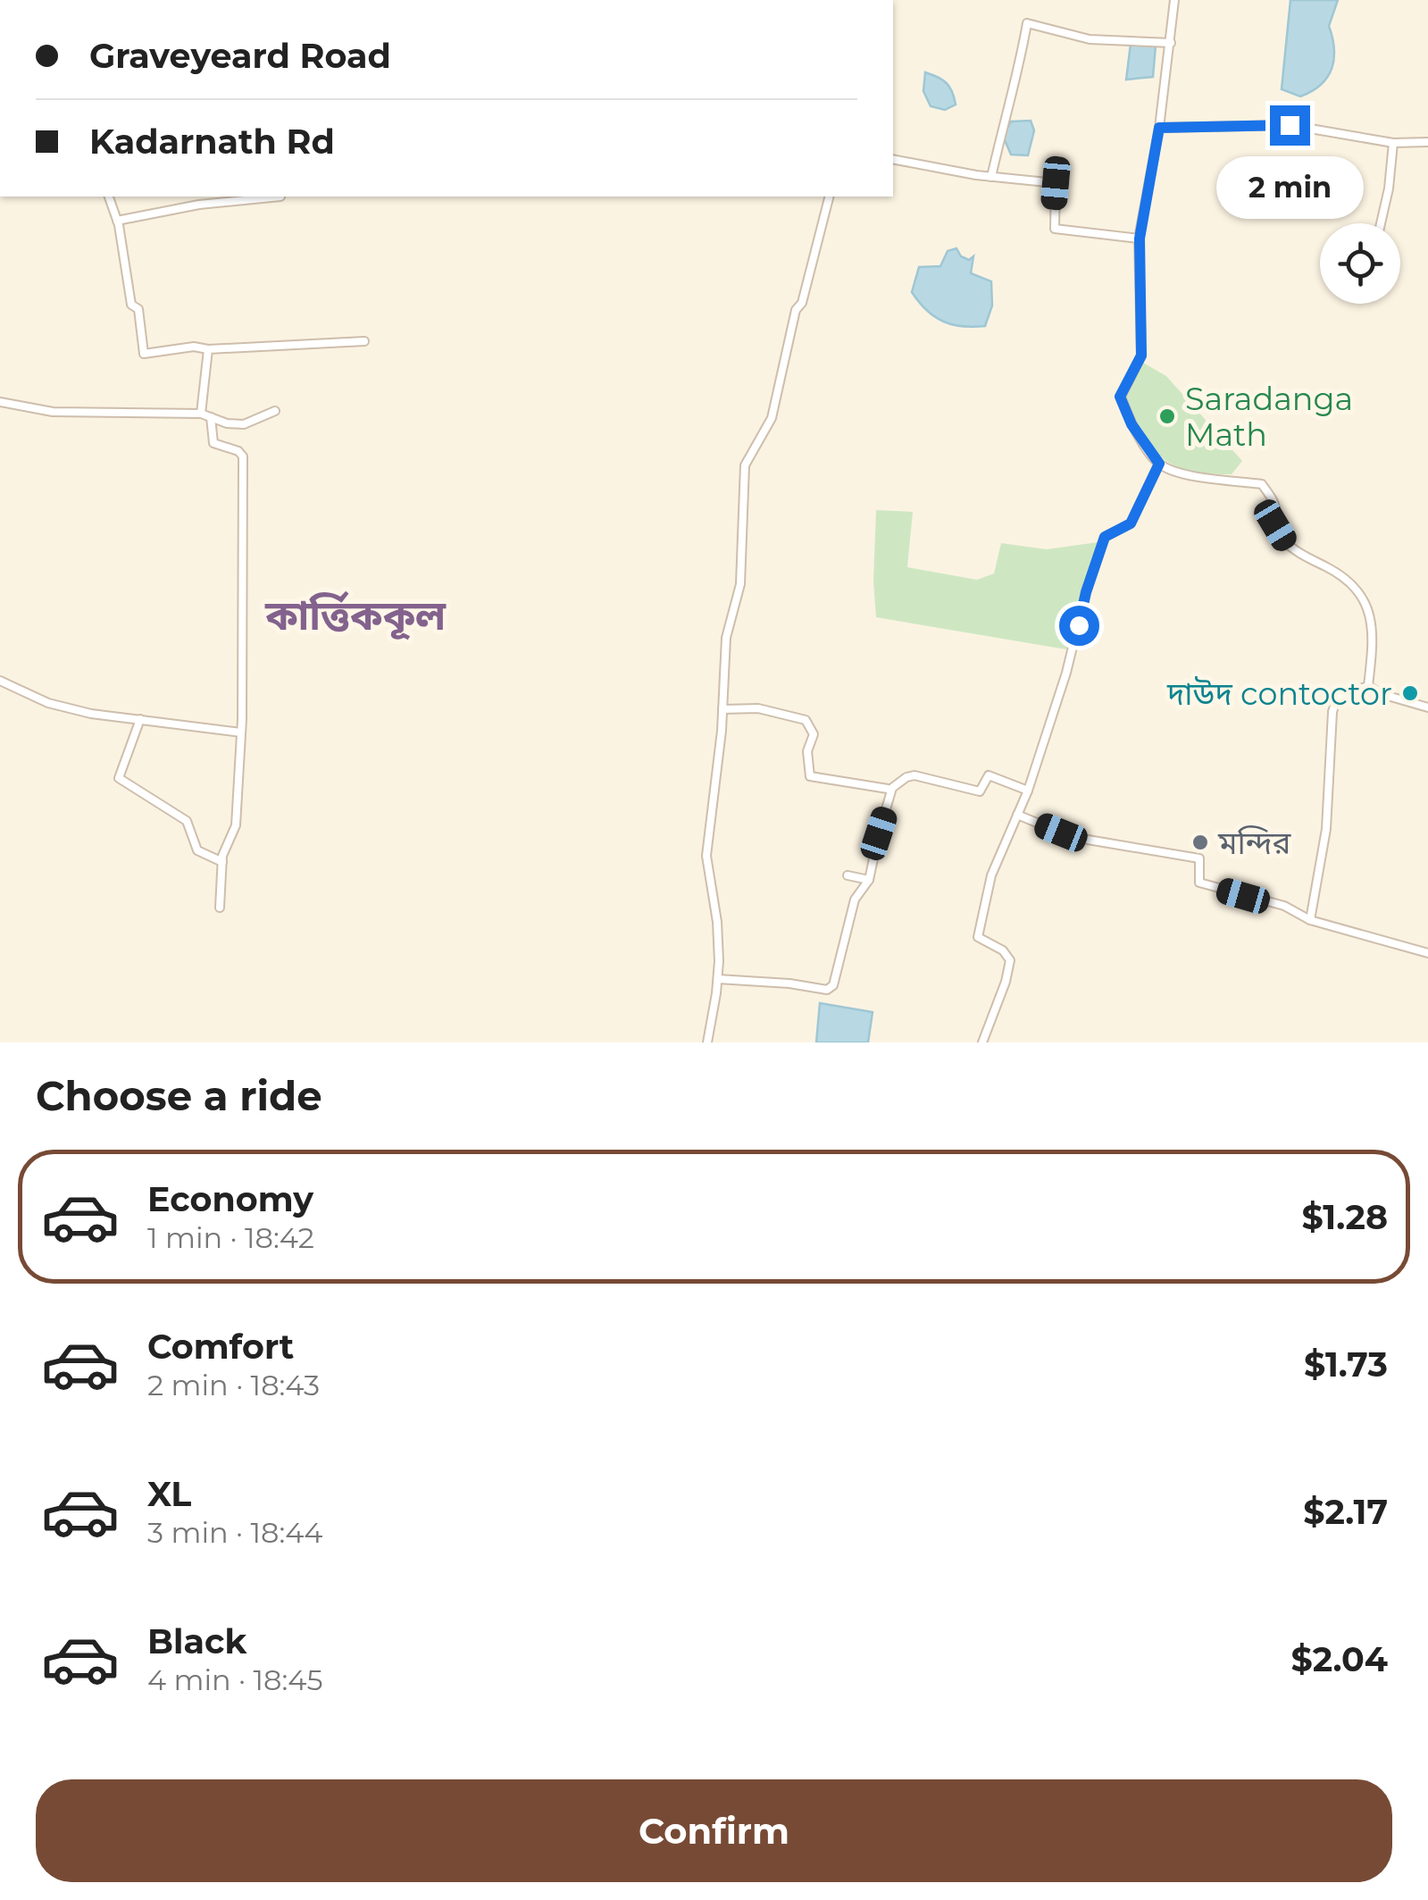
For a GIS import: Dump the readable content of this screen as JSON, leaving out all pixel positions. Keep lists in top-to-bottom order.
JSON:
{
  "districts": ["কার্ত্তিককূল"],
  "places": ["Saradanga Math", "দাউদ contoctor", "মন্দির"],
  "page": {
    "banner": ["Graveyeard Road", "Kadarnath Rd"],
    "bubble": "2 min",
    "heading": "Choose a ride",
    "list": [
      {
        "name": "Economy",
        "note": "1 min · 18:42",
        "value": "$1.28"
      },
      {
        "name": "Comfort",
        "note": "2 min · 18:43",
        "value": "$1.73"
      },
      {
        "name": "XL",
        "note": "3 min · 18:44",
        "value": "$2.17"
      },
      {
        "name": "Black",
        "note": "4 min · 18:45",
        "value": "$2.04"
      }
    ],
    "buttons": "Confirm"
  }
}
